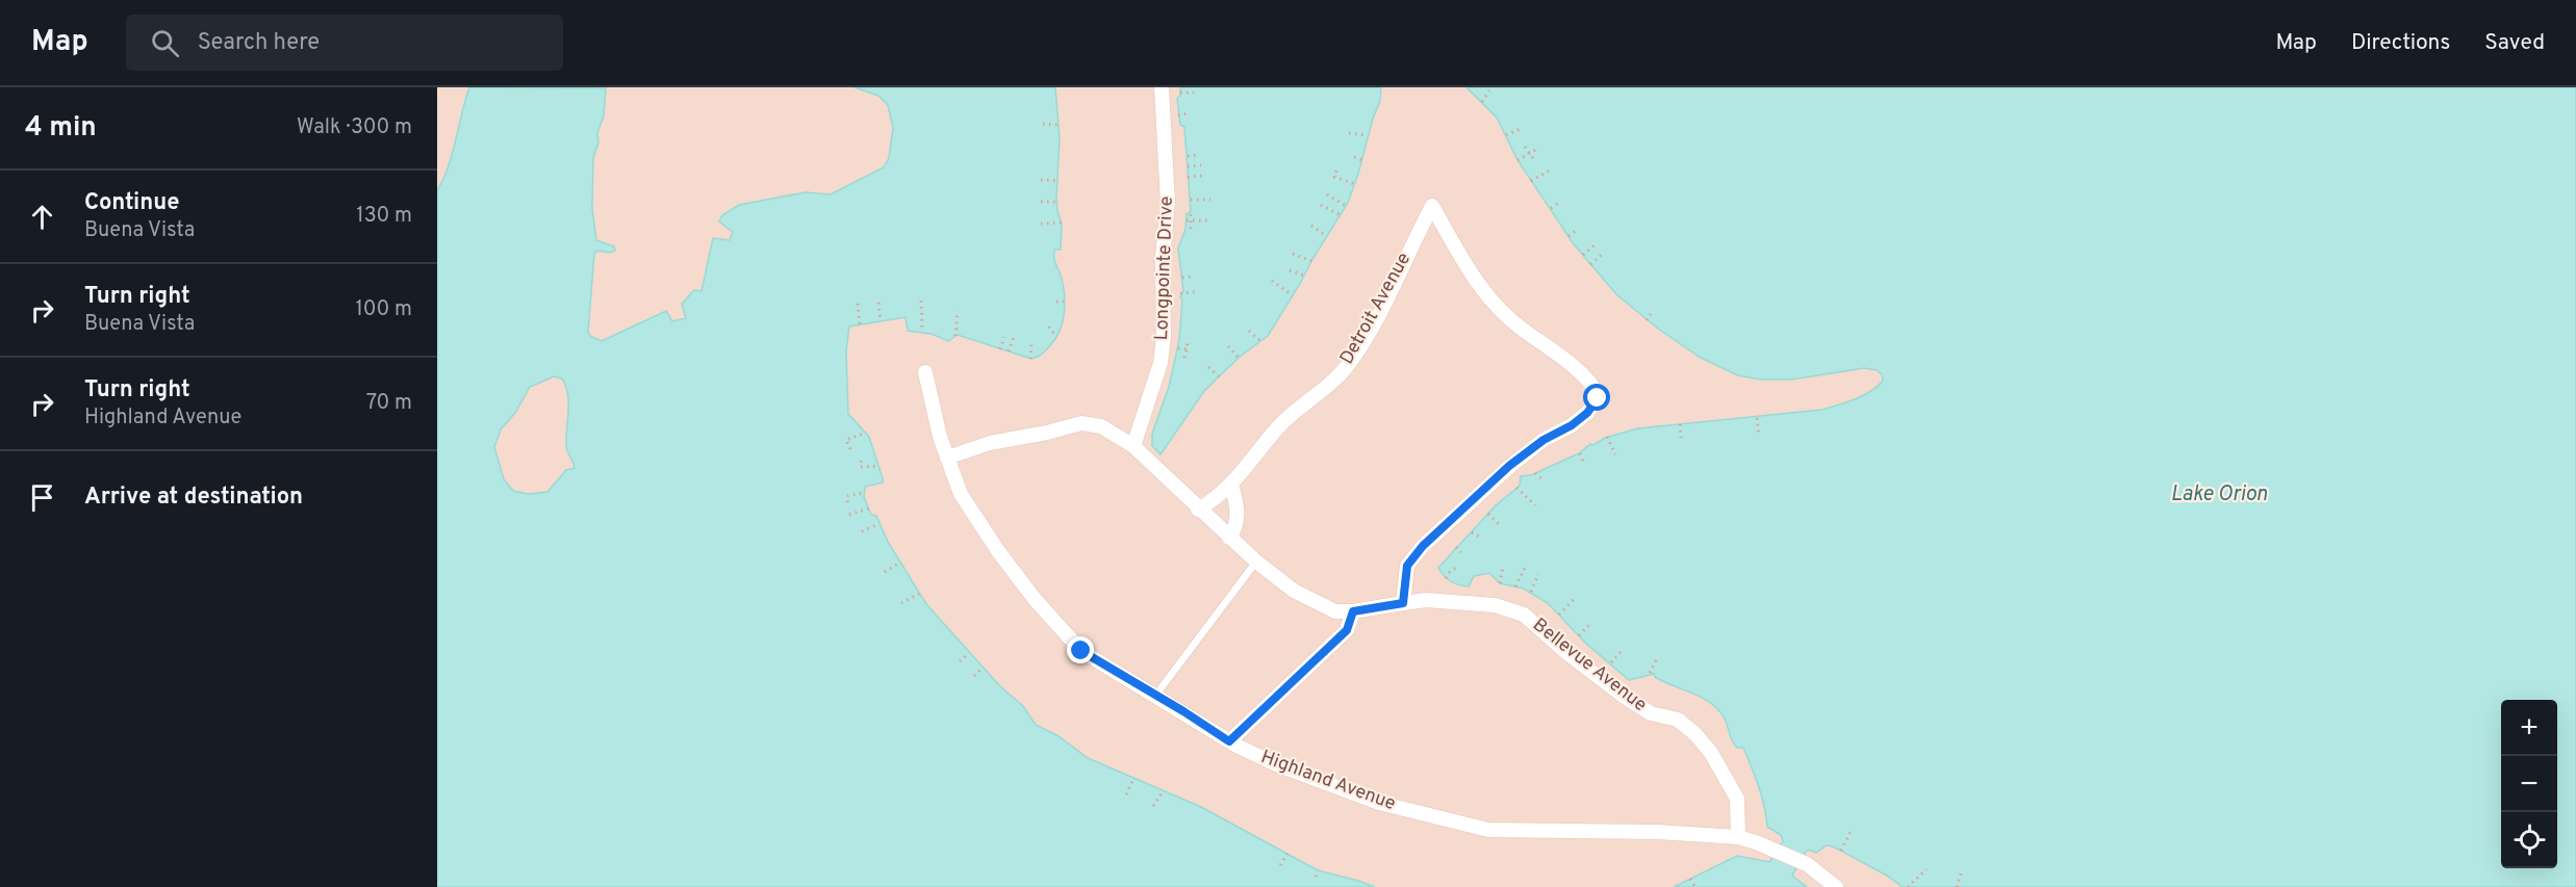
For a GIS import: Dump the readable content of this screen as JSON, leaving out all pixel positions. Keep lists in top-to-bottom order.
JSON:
{
  "streets": {
    "street": [
      "Longpointe Drive",
      "Detroit Avenue",
      "Bellevue Avenue",
      "Highland Avenue"
    ]
  },
  "crossings": [
    ["Detroit Avenue", "Bellevue Avenue"],
    ["Bellevue Avenue", "Highland Avenue"]
  ],
  "water": ["Lake Orion"],
  "page": {
    "header": "Map",
    "search": "Search here",
    "nav": ["Map", "Directions", "Saved"],
    "heading": ["4 min", "Walk · 300 m"],
    "list": [
      ["Continue", "Buena Vista", "130 m"],
      ["Turn right", "Buena Vista", "100 m"],
      ["Turn right", "Highland Avenue", "70 m"],
      "Arrive at destination"
    ],
    "map_buttons": ["+", "−"]
  }
}
